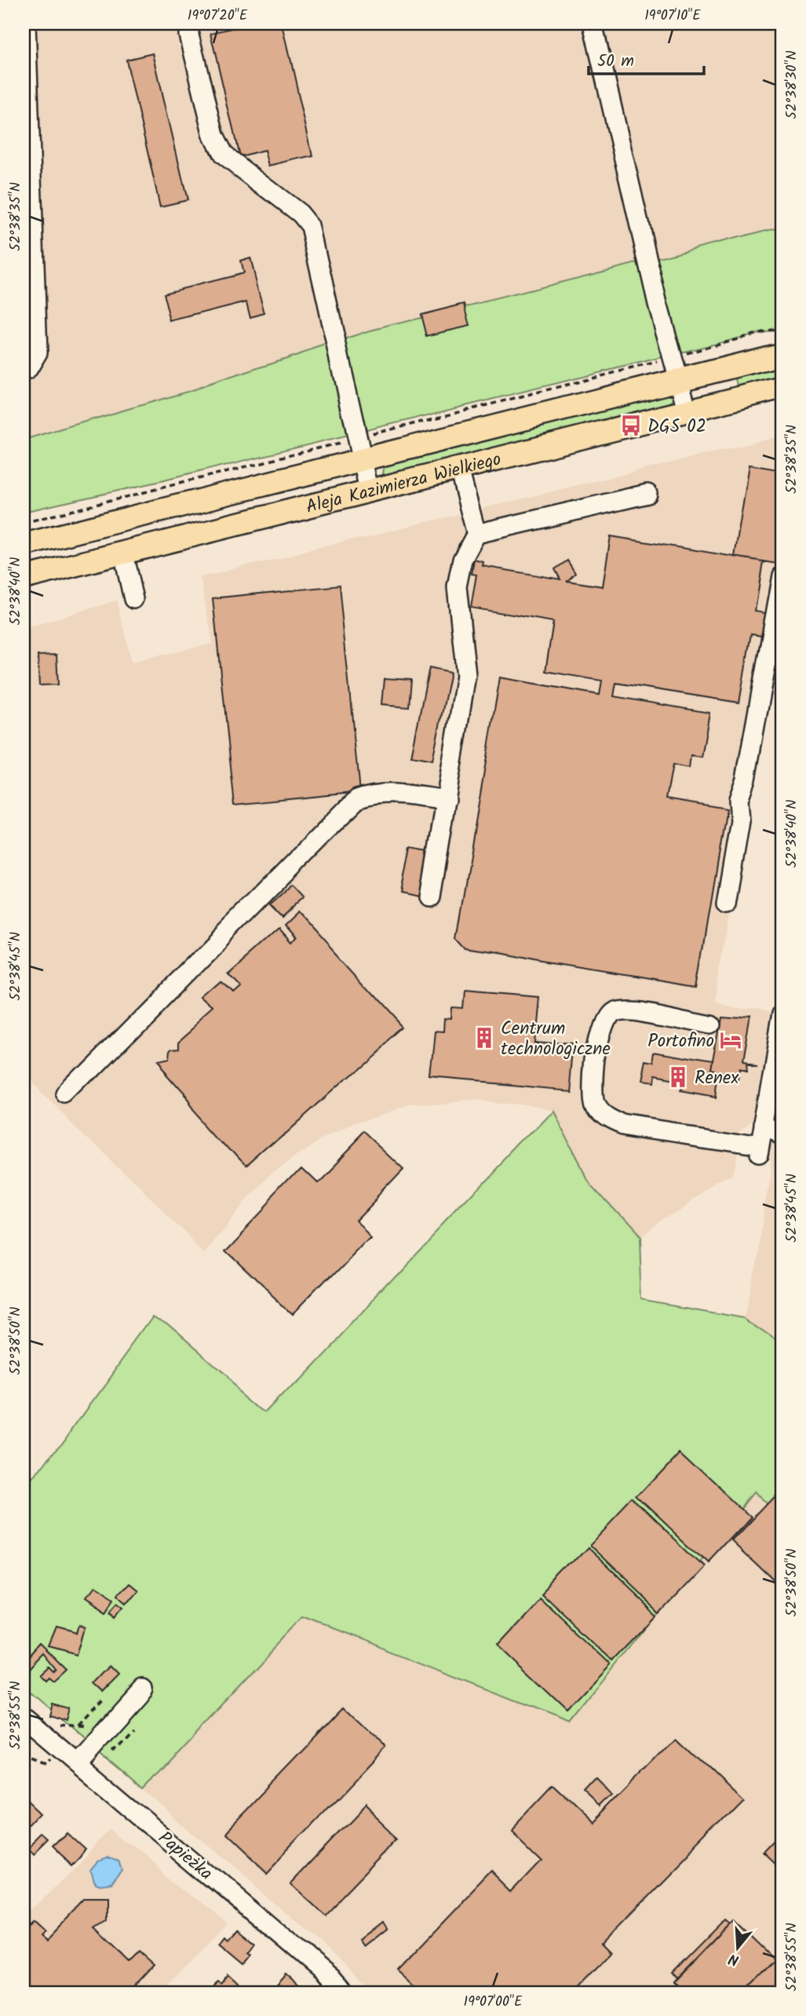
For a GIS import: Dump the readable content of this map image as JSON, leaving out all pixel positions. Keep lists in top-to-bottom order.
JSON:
{
  "streets": {
    "main road": ["Aleja Kazimierza Wielkiego"],
    "street": ["Papieżka"]
  },
  "places": {
    "bus stop": ["DGS 02"],
    "building": ["Centrum technologiczne", "Renex"],
    "hotel": ["Portofino"]
  },
  "scale_bar": "50 m",
  "north": "bottom",
  "coordinates": [
    "19°07'20\"E",
    "19°07'10\"E",
    "52°38'30\"N",
    "52°38'35\"N",
    "52°38'40\"N",
    "52°38'45\"N",
    "52°38'50\"N",
    "52°38'55\"N",
    "19°07'00\"E"
  ]
}
